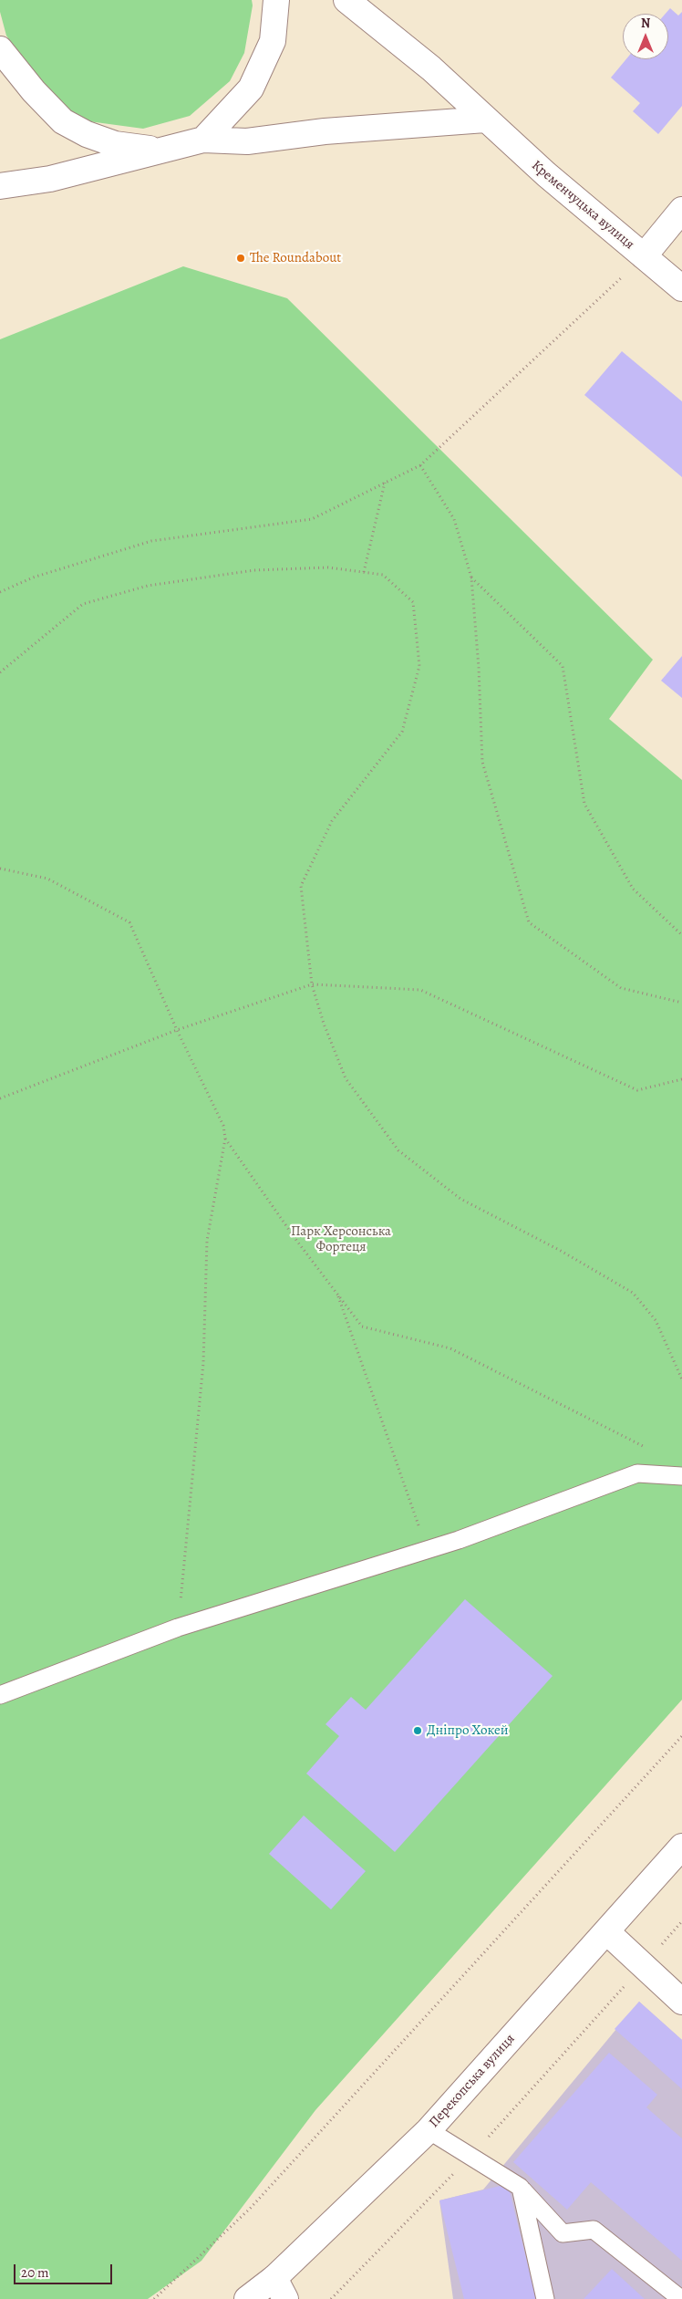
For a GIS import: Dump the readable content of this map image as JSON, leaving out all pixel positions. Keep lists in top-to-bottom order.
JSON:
{
  "streets": {
    "street": ["Кременчуцька вулиця", "Перекопська вулиця"]
  },
  "parks": ["Парк Херсонська Фортеця"],
  "places": ["The Roundabout", "Дніпро Хокей"],
  "scale_bar": "20 m",
  "north": "top"
}
